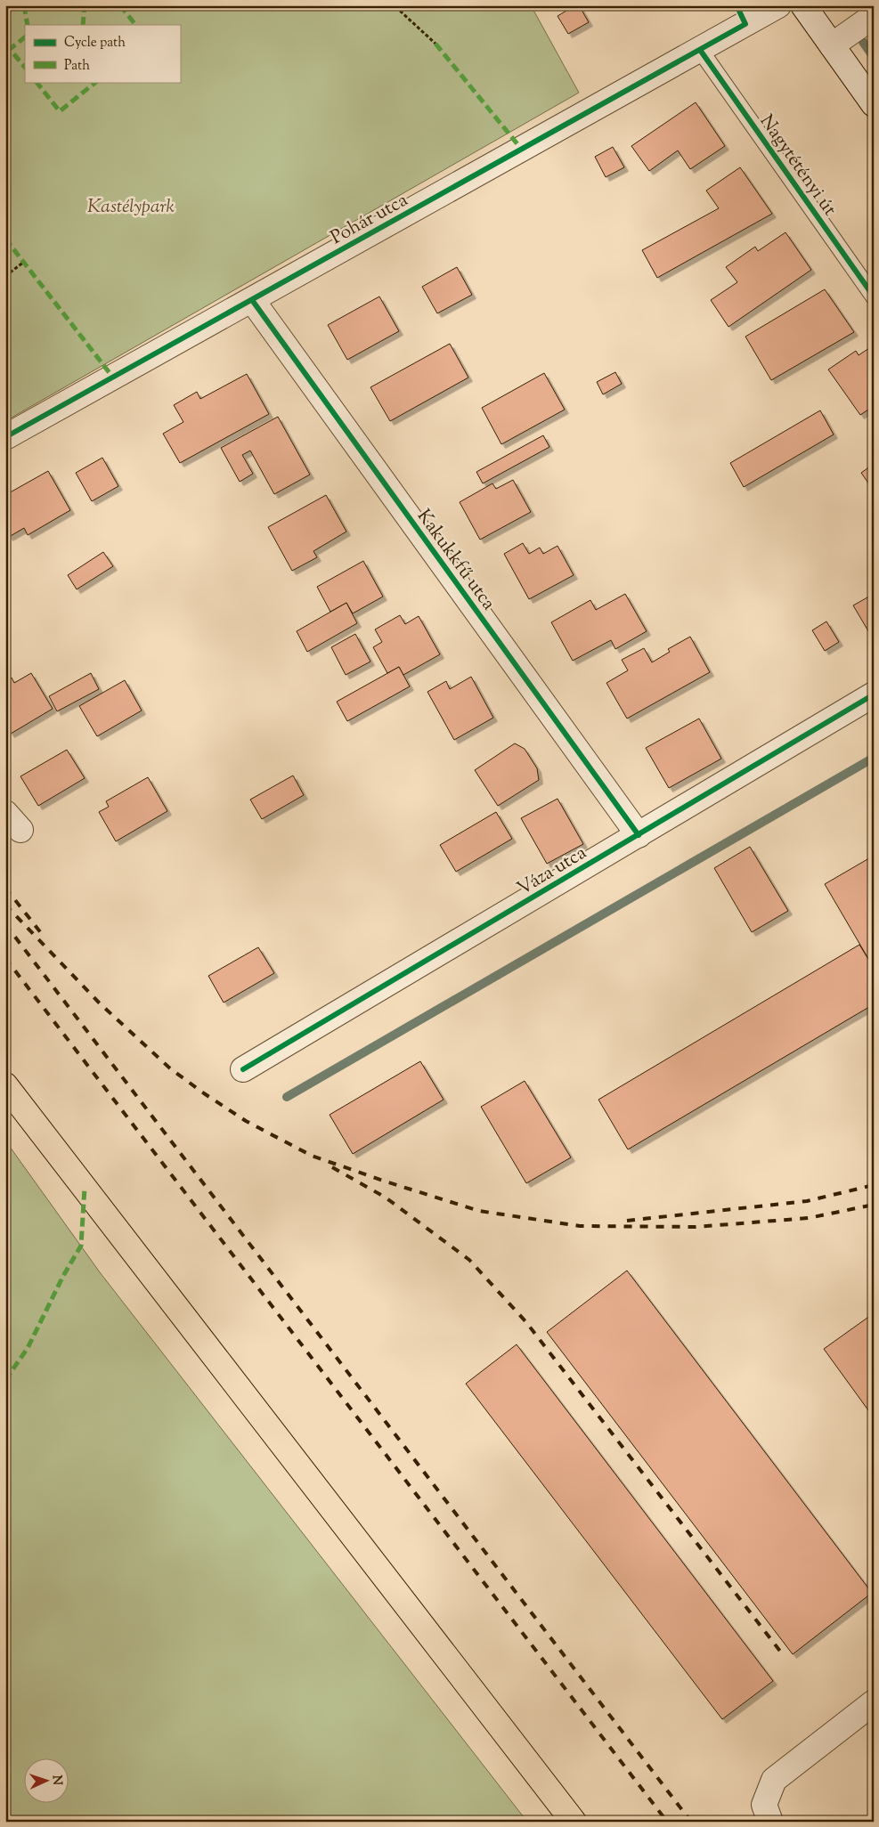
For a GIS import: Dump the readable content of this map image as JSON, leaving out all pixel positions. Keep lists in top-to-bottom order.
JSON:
{
  "streets": {
    "street": ["Pohár utca", "Kakukkfű utca", "Váza utca"],
    "lane": ["Nagytétényi út"]
  },
  "crossings": [
    ["Nagytétényi út", "Pohár utca"],
    ["Pohár utca", "Kakukkfű utca"],
    ["Kakukkfű utca", "Váza utca"]
  ],
  "parks": ["Kastélypark"],
  "legend": ["Cycle path", "Path"],
  "north": "right"
}
